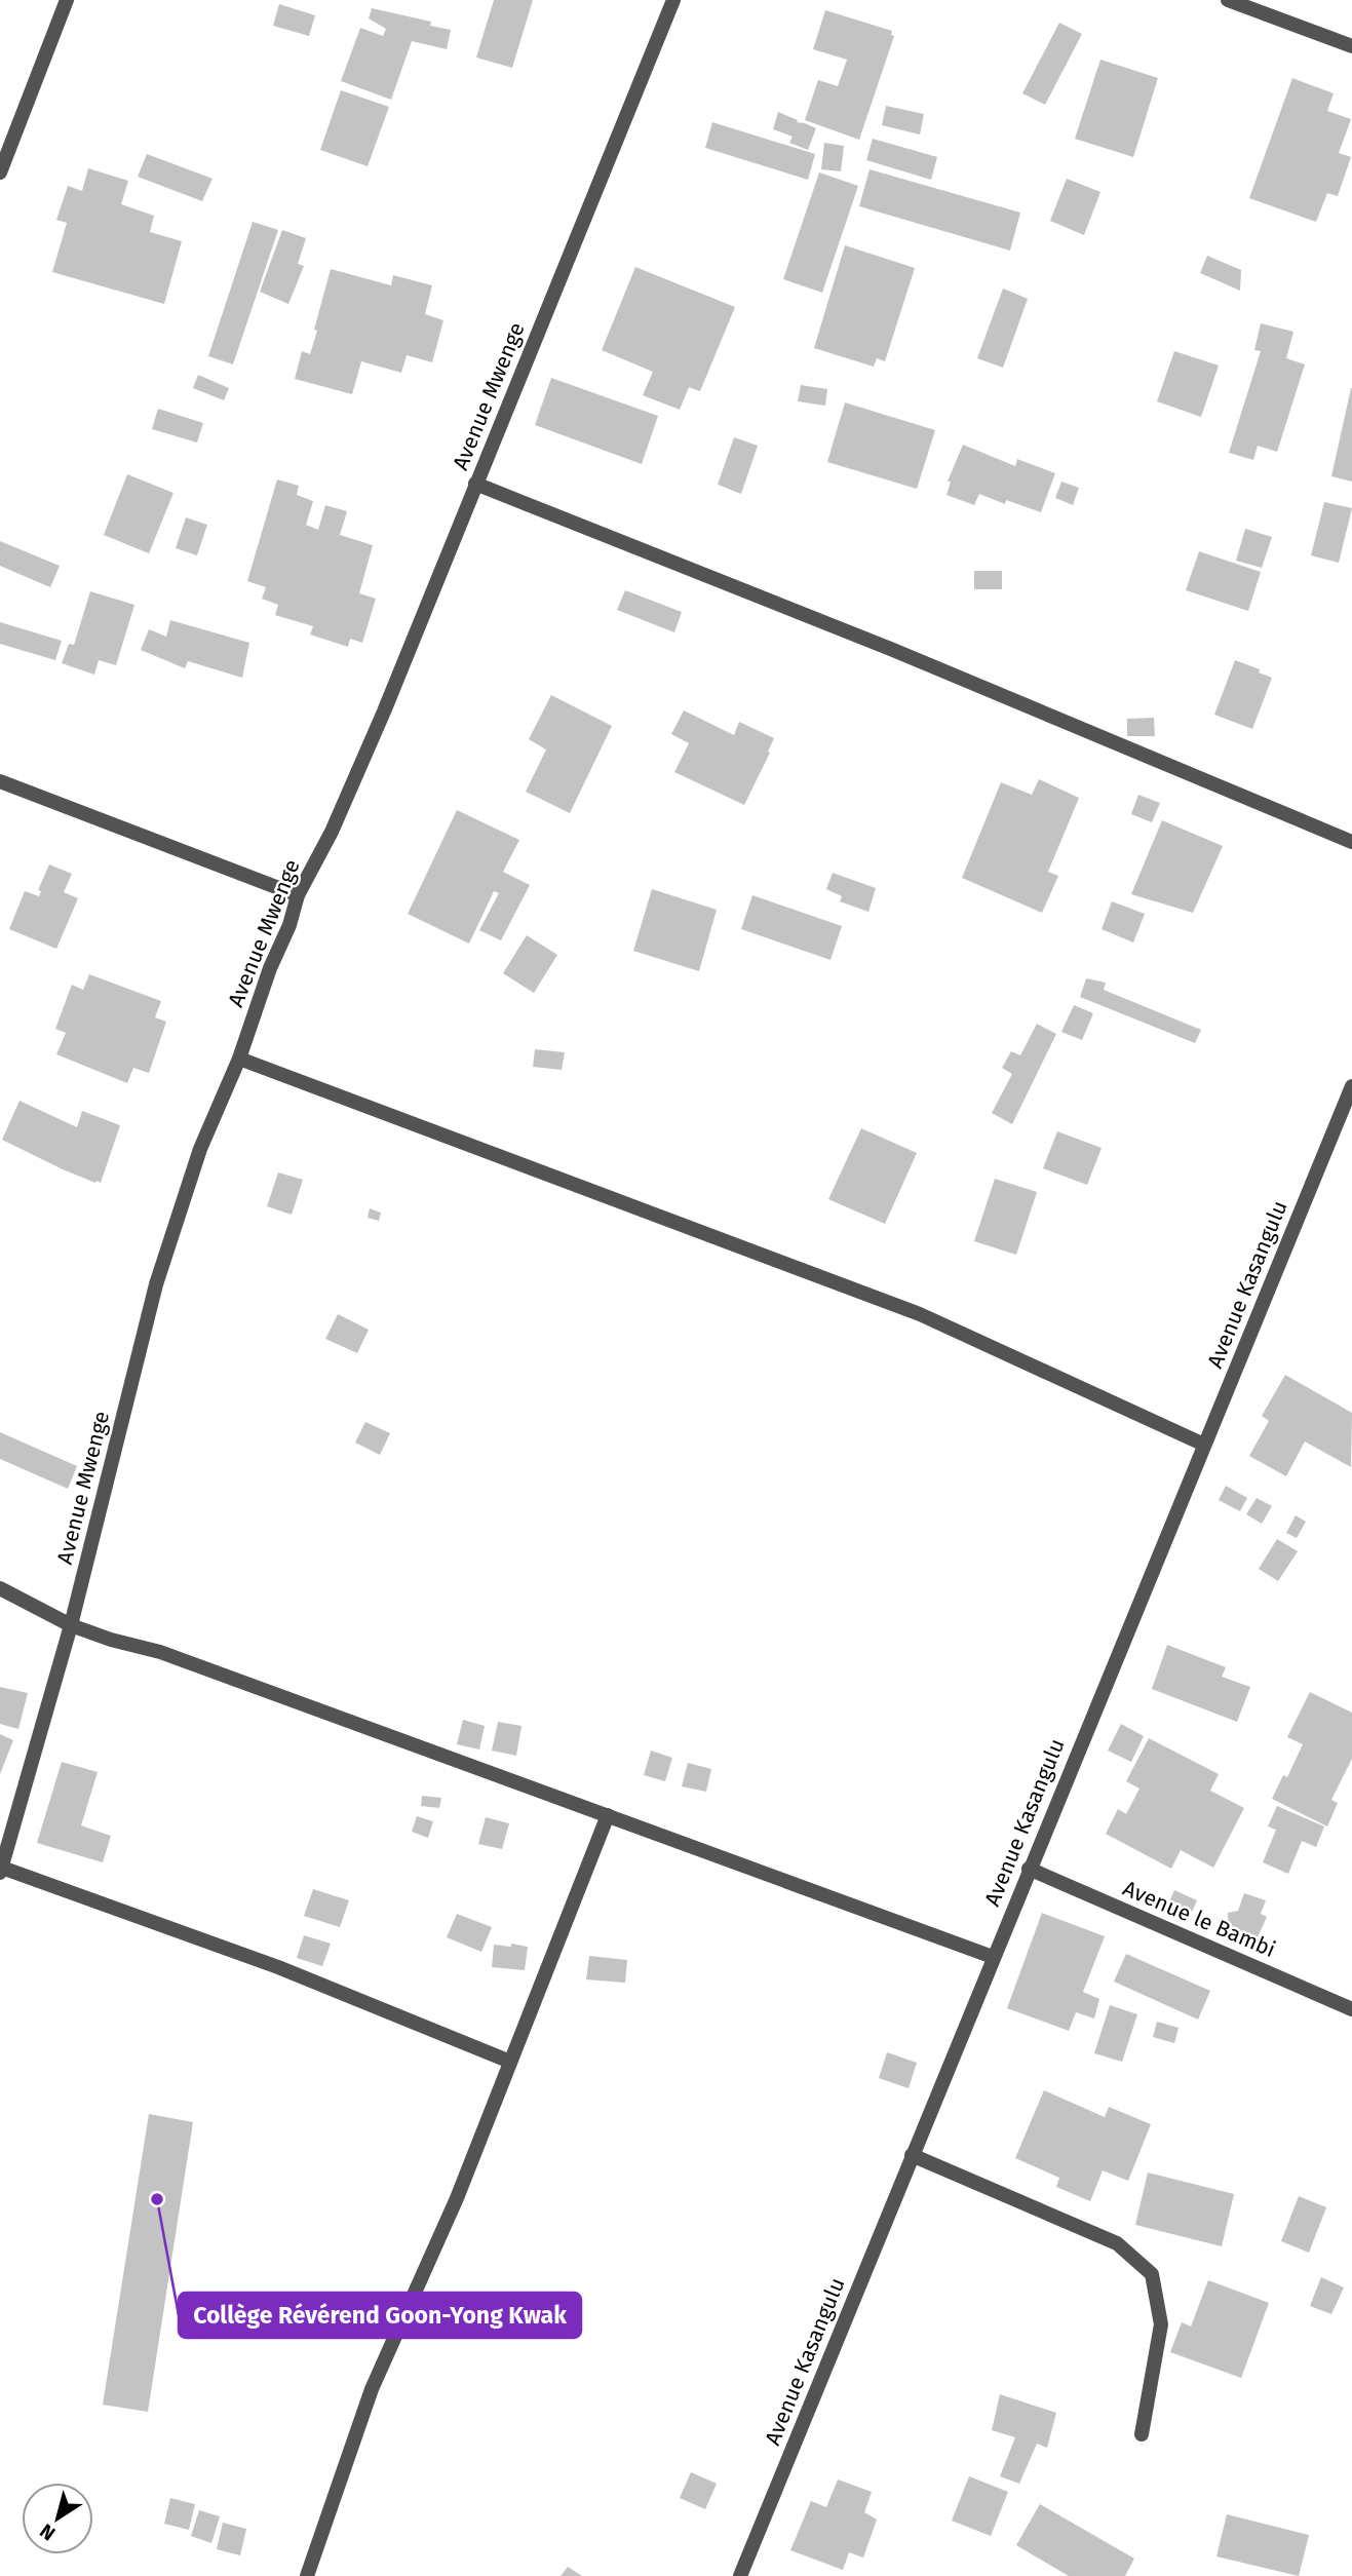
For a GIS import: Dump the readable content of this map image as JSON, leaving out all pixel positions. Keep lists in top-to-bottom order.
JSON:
{
  "streets": {
    "street": ["Avenue Mwenge", "Avenue Kasangulu", "Avenue le Bambi"]
  },
  "crossings": [
    ["Avenue Kasangulu", "Avenue le Bambi"]
  ],
  "places": ["Collège Révérend Goon-Yong Kwak"],
  "north": "bottom left"
}
